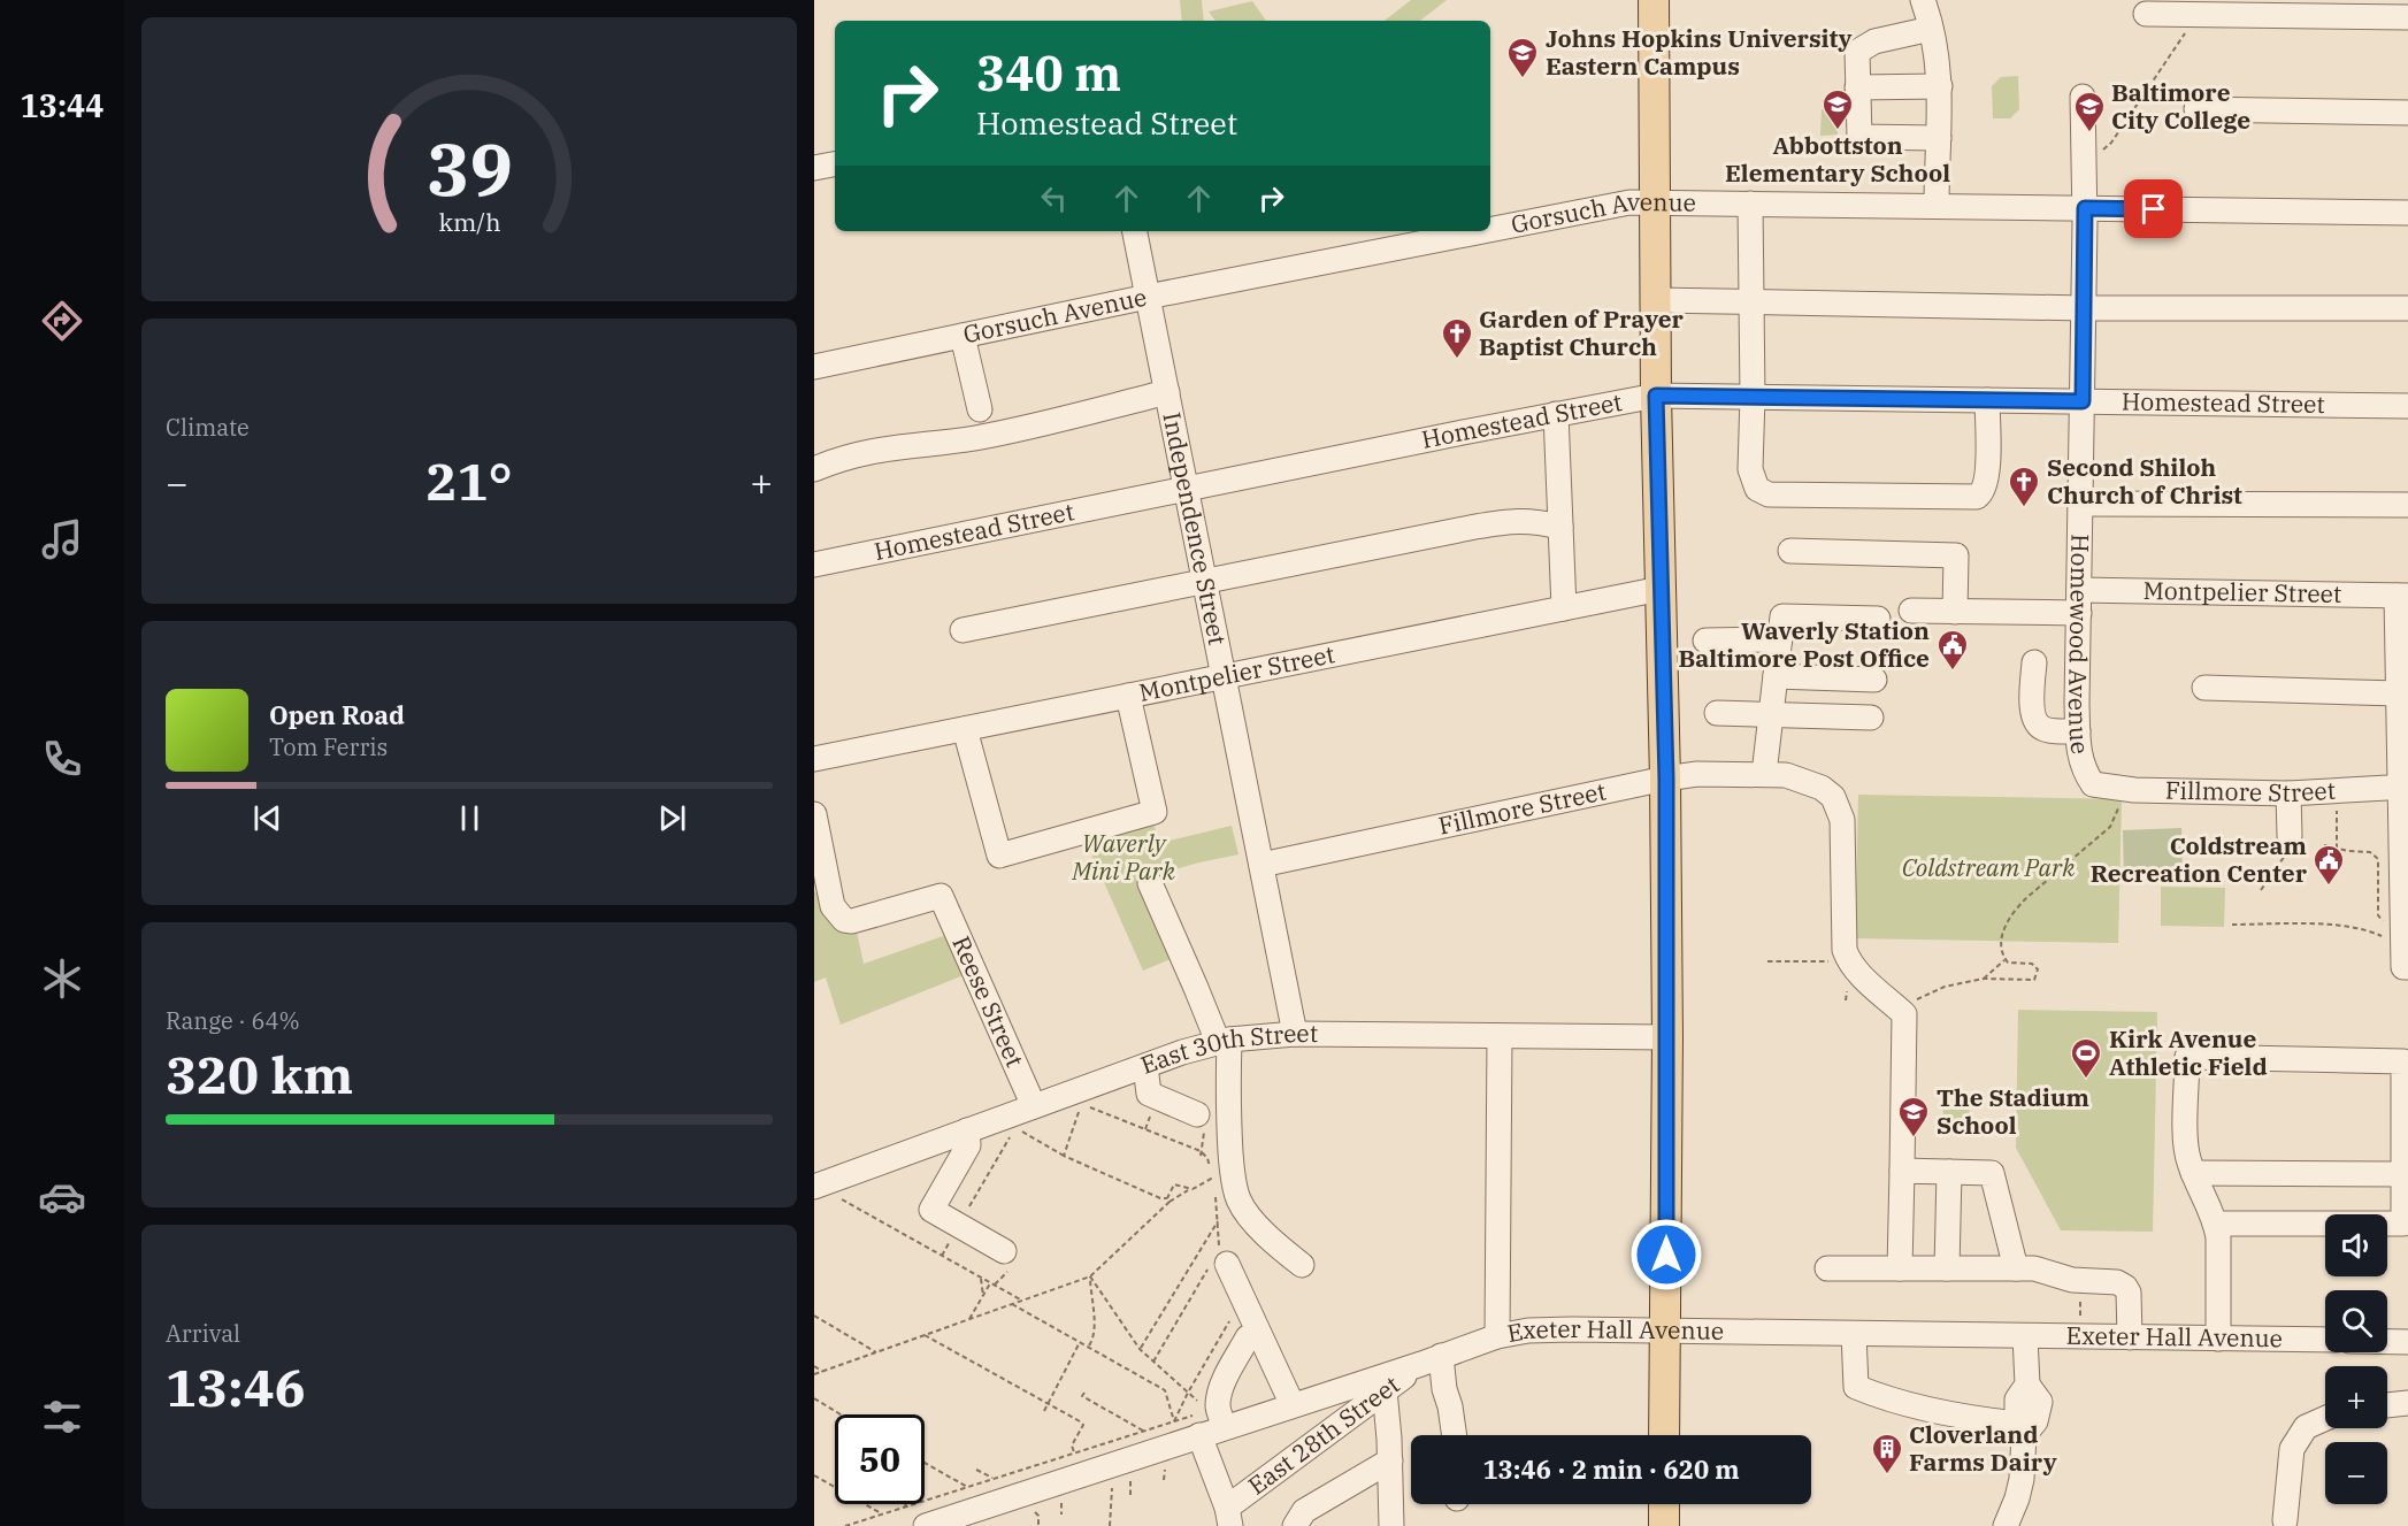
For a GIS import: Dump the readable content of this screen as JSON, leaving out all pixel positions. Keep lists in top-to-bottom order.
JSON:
{
  "streets": {
    "street": [
      "Gorsuch Avenue",
      "Homestead Street",
      "Independence Street",
      "Montpelier Street",
      "Homewood Avenue",
      "Fillmore Street",
      "Reese Street",
      "East 30th Street",
      "Exeter Hall Avenue",
      "East 28th Street"
    ]
  },
  "crossings": [
    ["Gorsuch Avenue", "Independence Street"],
    ["Gorsuch Avenue", "Homewood Avenue"],
    ["Homestead Street", "Independence Street"],
    ["Homestead Street", "Homewood Avenue"],
    ["Independence Street", "Montpelier Street"],
    ["Independence Street", "Fillmore Street"],
    ["Independence Street", "East 30th Street"],
    ["Montpelier Street", "Homewood Avenue"],
    ["Homewood Avenue", "Fillmore Street"],
    ["Reese Street", "East 30th Street"],
    ["Exeter Hall Avenue", "East 28th Street"]
  ],
  "parks": ["Waverly Mini Park", "Coldstream Park"],
  "places": {
    "school or university": [
      "Johns Hopkins University Eastern Campus",
      "Abbottston Elementary School",
      "Baltimore City College",
      "The Stadium School"
    ],
    "church": ["Garden of Prayer Baptist Church", "Second Shiloh Church of Christ"],
    "public building": ["Waverly Station Baltimore Post Office", "Coldstream Recreation Center"],
    "sports": ["Kirk Avenue Athletic Field"],
    "building": ["Cloverland Farms Dairy"]
  },
  "page": {
    "tabs": "13:44",
    "turn": ["340 m", "Homestead Street"],
    "tile": [
      "Climate",
      ["Range · 64%", "320 km"],
      ["Arrival", "13:46"]
    ],
    "heat": ["−", "21°", "+"],
    "song": ["Open Road", "Tom Ferris"],
    "map_buttons": ["+", "−"],
    "limit": "50",
    "trip": "13:46 · 2 min · 620 m",
    "gauge": ["39", "km/h"]
  }
}
